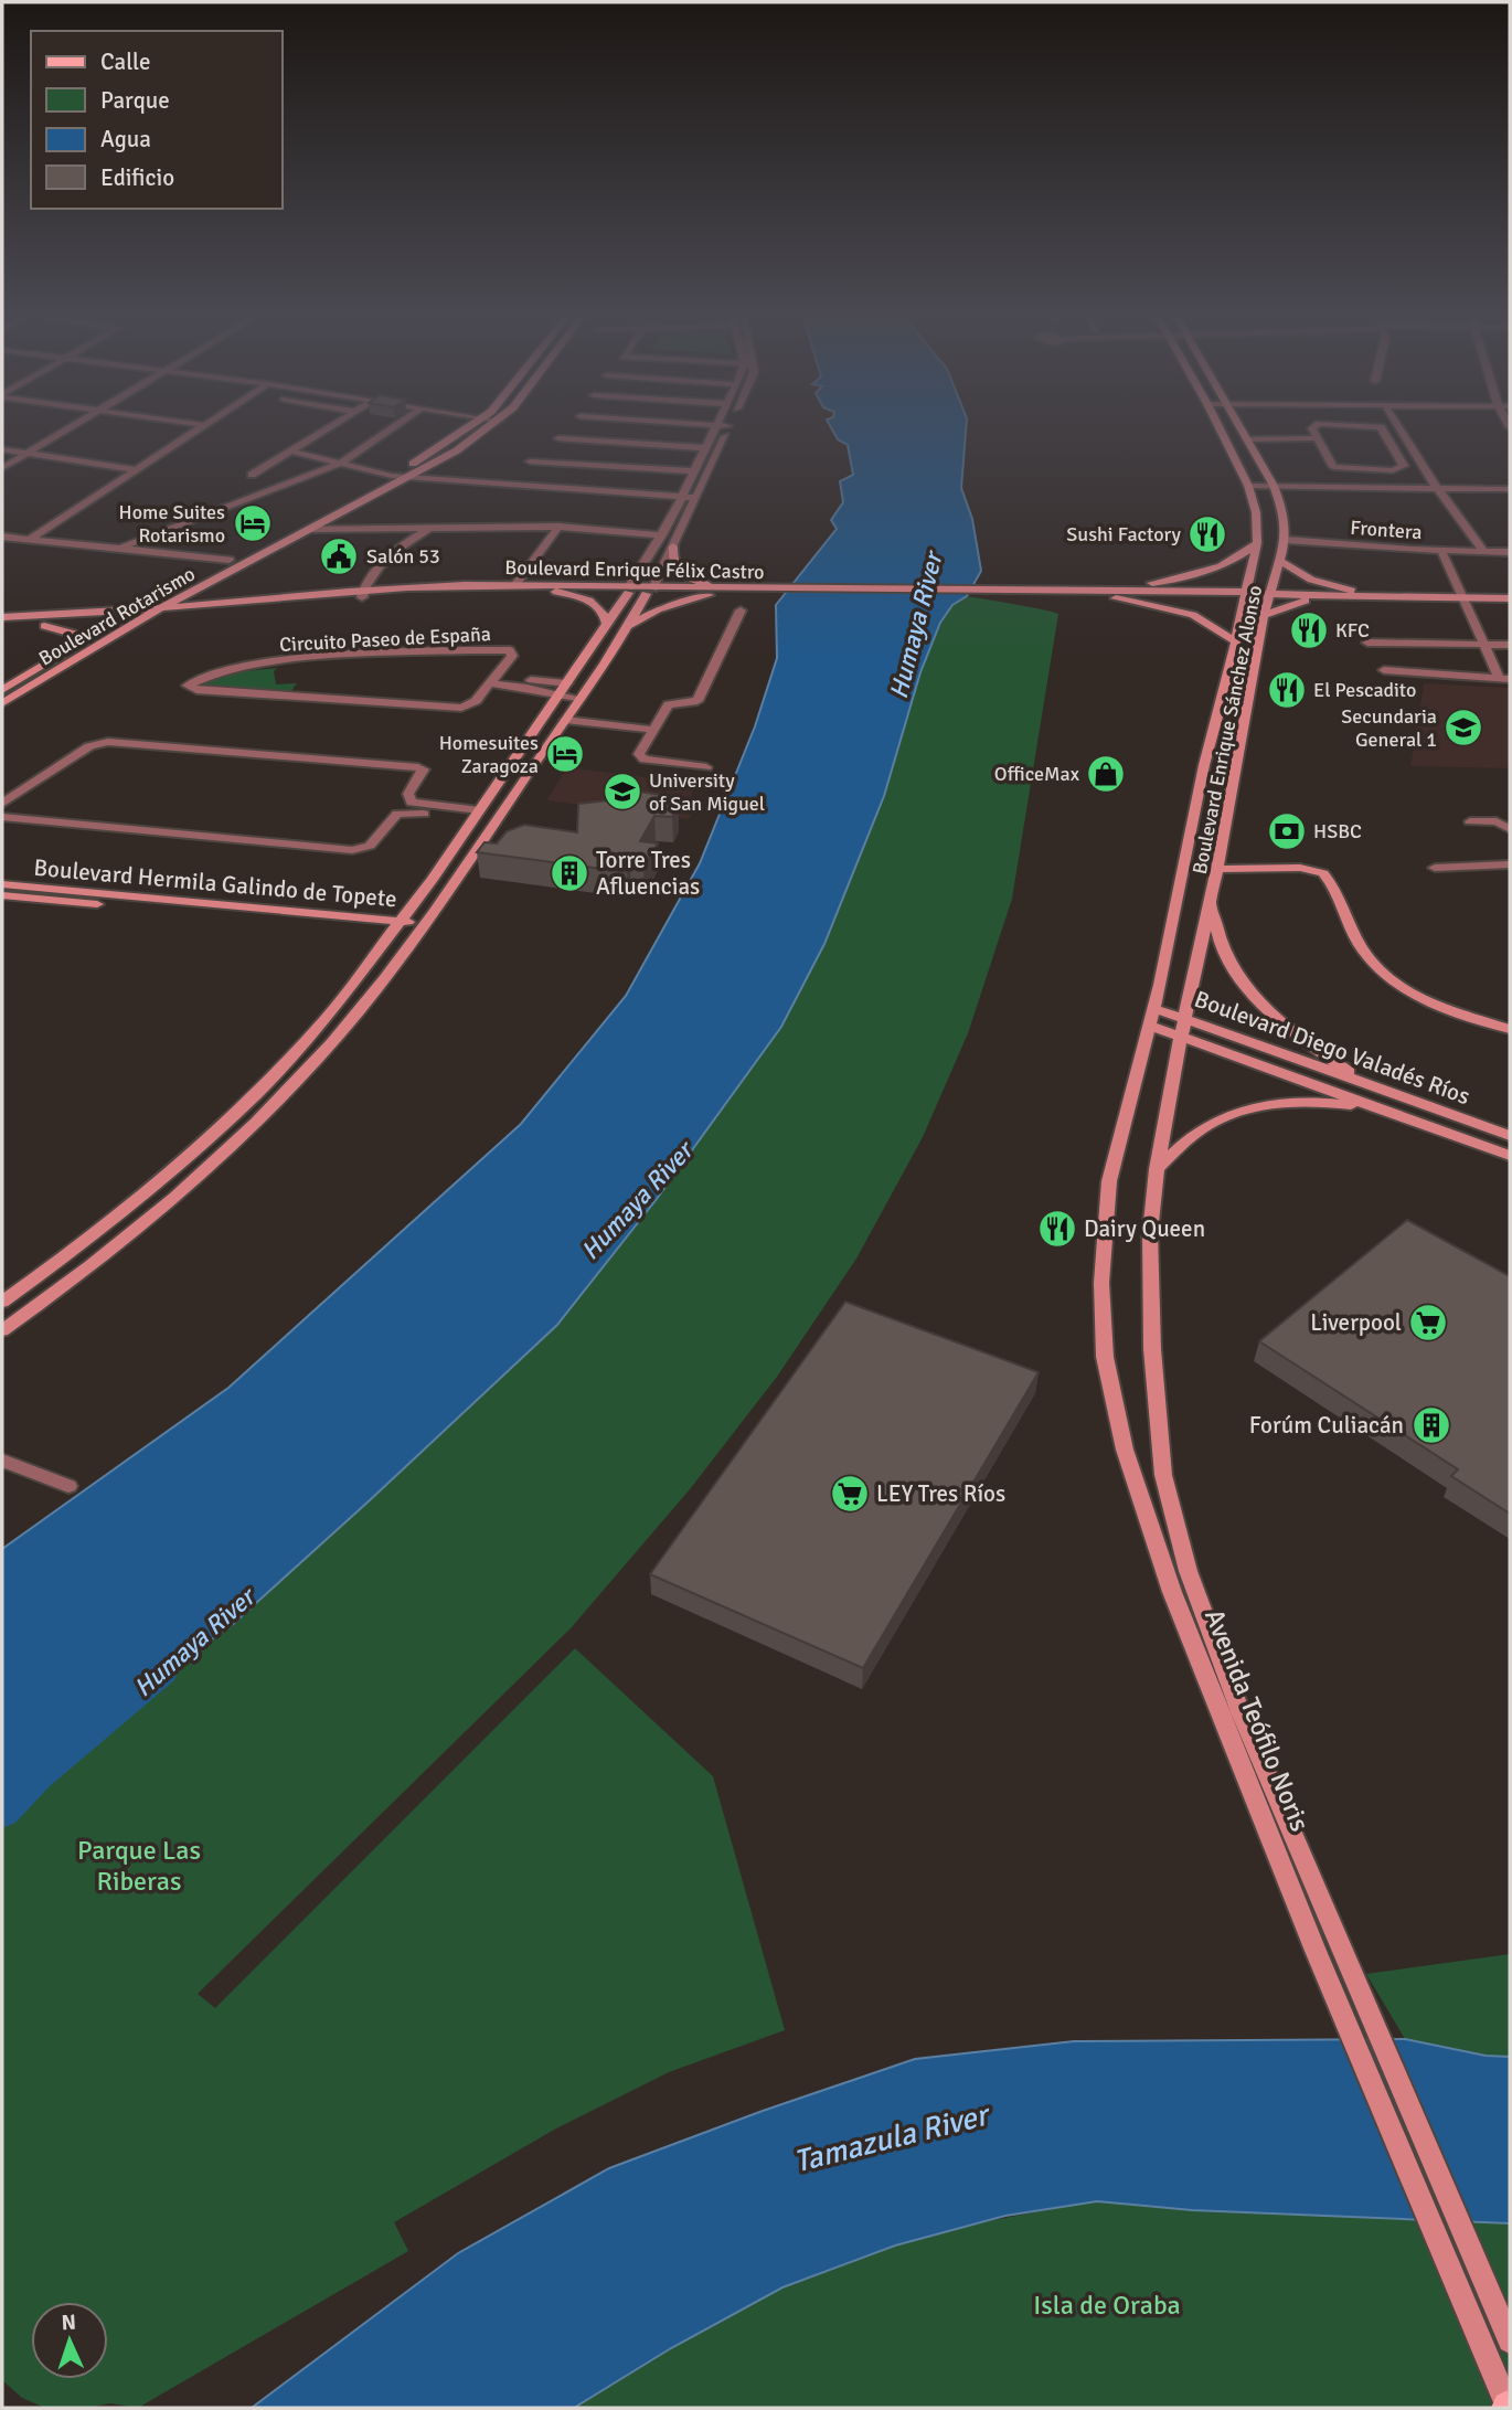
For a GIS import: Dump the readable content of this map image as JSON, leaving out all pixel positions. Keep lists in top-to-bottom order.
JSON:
{
  "streets": {
    "main road": [
      "Boulevard Enrique Félix Castro",
      "Boulevard Rotarismo",
      "Boulevard Enrique Sánchez Alonso",
      "Boulevard Hermila Galindo de Topete",
      "Boulevard Diego Valadés Ríos",
      "Avenida Teófilo Noris"
    ],
    "street": ["Frontera", "Circuito Paseo de España"]
  },
  "crossings": [
    ["Frontera", "Boulevard Enrique Sánchez Alonso"],
    ["Boulevard Enrique Félix Castro", "Boulevard Rotarismo"],
    ["Boulevard Enrique Félix Castro", "Boulevard Enrique Sánchez Alonso"],
    ["Boulevard Enrique Sánchez Alonso", "Boulevard Diego Valadés Ríos"],
    ["Boulevard Enrique Sánchez Alonso", "Avenida Teófilo Noris"],
    ["Boulevard Diego Valadés Ríos", "Avenida Teófilo Noris"]
  ],
  "water": ["Humaya River", "Tamazula River"],
  "parks": ["Parque Las Riberas", "Isla de Oraba"],
  "places": {
    "hotel": ["Home Suites Rotarismo", "Homesuites Zaragoza"],
    "restaurant": [
      "Sushi Factory",
      "KFC",
      "El Pescadito",
      "Dairy Queen"
    ],
    "public building": ["Salón 53"],
    "school or university": ["Secundaria General 1", "University of San Miguel"],
    "shop": ["OfficeMax"],
    "bank": ["HSBC"],
    "building": ["Torre Tres Afluencias", "Forúm Culiacán"],
    "supermarket": ["Liverpool", "LEY Tres Ríos"]
  },
  "legend": [
    "Calle",
    "Parque",
    "Agua",
    "Edificio"
  ],
  "north": "top"
}
